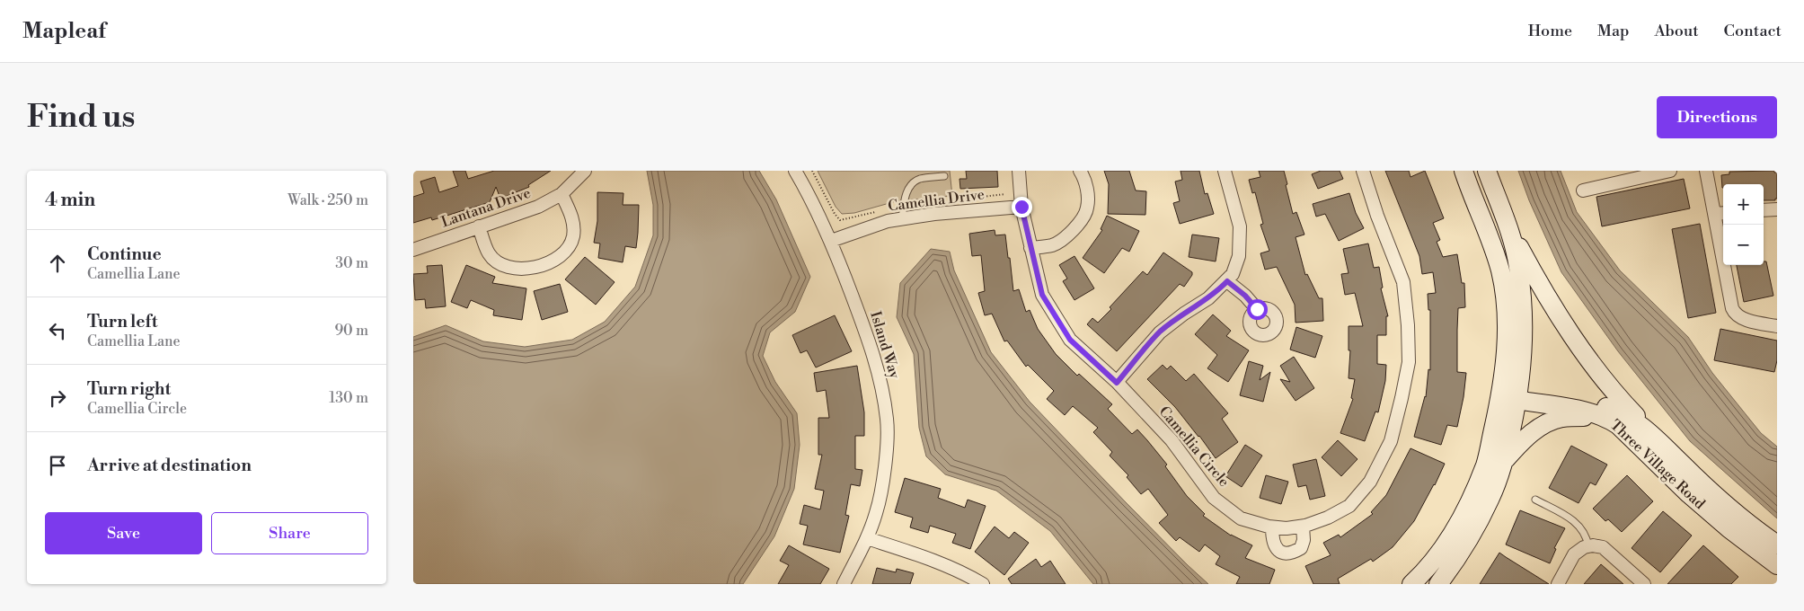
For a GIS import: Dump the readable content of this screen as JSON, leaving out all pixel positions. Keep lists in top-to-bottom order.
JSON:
{
  "streets": {
    "street": [
      "Camellia Drive",
      "Lantana Drive",
      "Island Way",
      "Camellia Circle",
      "Three Village Road"
    ]
  },
  "crossings": [
    ["Camellia Drive", "Island Way"],
    ["Camellia Drive", "Camellia Circle"]
  ],
  "page": {
    "header": "Mapleaf",
    "nav": [
      "Home",
      "Map",
      "About",
      "Contact"
    ],
    "buttons": [
      "Directions",
      ["Save", "Share"]
    ],
    "title": "Find us",
    "heading": ["4 min", "Walk · 250 m"],
    "map_buttons": ["+", "−"],
    "list": [
      ["Continue", "Camellia Lane", "30 m"],
      ["Turn left", "Camellia Lane", "90 m"],
      ["Turn right", "Camellia Circle", "130 m"],
      "Arrive at destination"
    ]
  }
}
